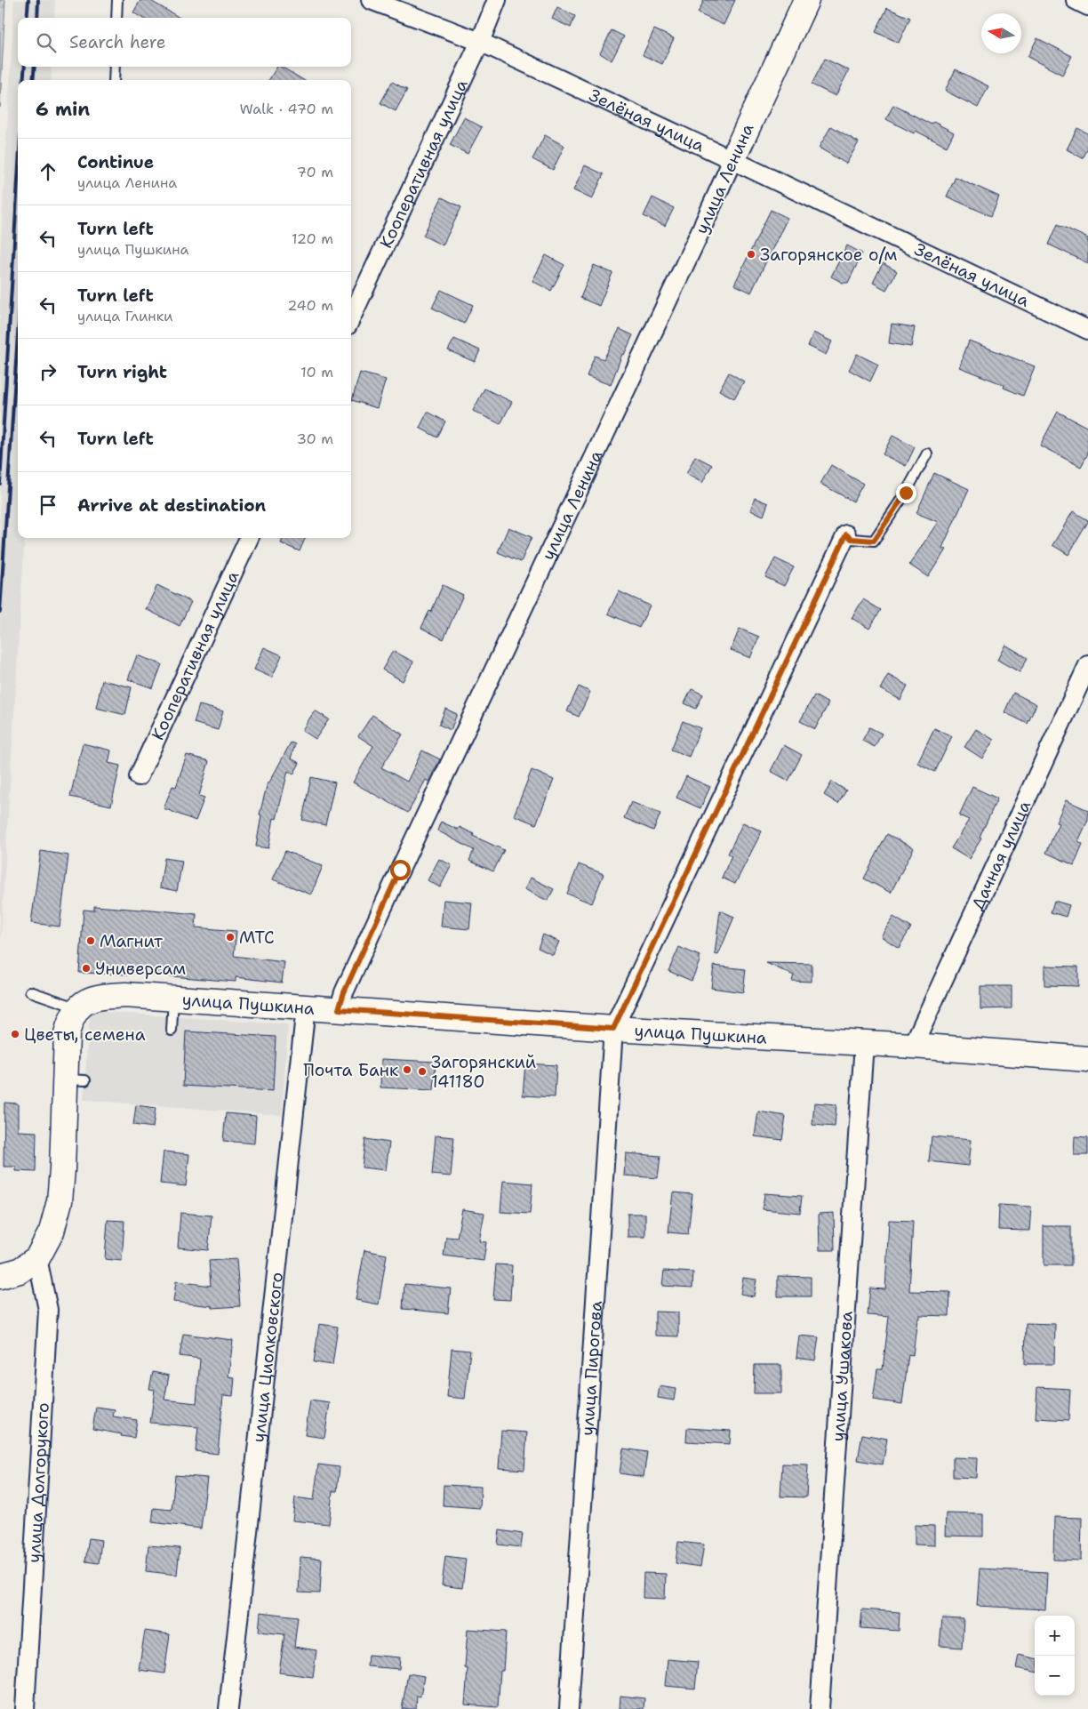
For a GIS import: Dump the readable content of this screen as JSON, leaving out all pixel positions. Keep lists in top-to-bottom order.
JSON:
{
  "streets": {
    "main road": ["улица Ленина", "улица Пушкина"],
    "street": [
      "Зелёная улица",
      "Кооперативная улица",
      "Дачная улица",
      "улица Циолковского",
      "улица Пирогова",
      "улица Ушакова",
      "улица Долгорукого"
    ]
  },
  "crossings": [
    ["Зелёная улица", "Кооперативная улица"],
    ["Зелёная улица", "улица Ленина"],
    ["улица Ленина", "улица Пушкина"],
    ["Дачная улица", "улица Пушкина"],
    ["улица Пушкина", "улица Циолковского"],
    ["улица Пушкина", "улица Пирогова"],
    ["улица Пушкина", "улица Ушакова"]
  ],
  "places": [
    "Загорянское о/м",
    "МТС",
    "Магнит",
    "Универсам",
    "Цветы, семена",
    "Почта Банк",
    "Загорянский 141180"
  ],
  "north": "left",
  "page": {
    "search": "Search here",
    "heading": ["6 min", "Walk · 470 m"],
    "list": [
      ["Continue", "улица Ленина", "70 m"],
      ["Turn left", "улица Пушкина", "120 m"],
      ["Turn left", "улица Глинки", "240 m"],
      ["Turn right", "10 m"],
      ["Turn left", "30 m"],
      "Arrive at destination"
    ],
    "map_buttons": ["+", "−"]
  }
}
